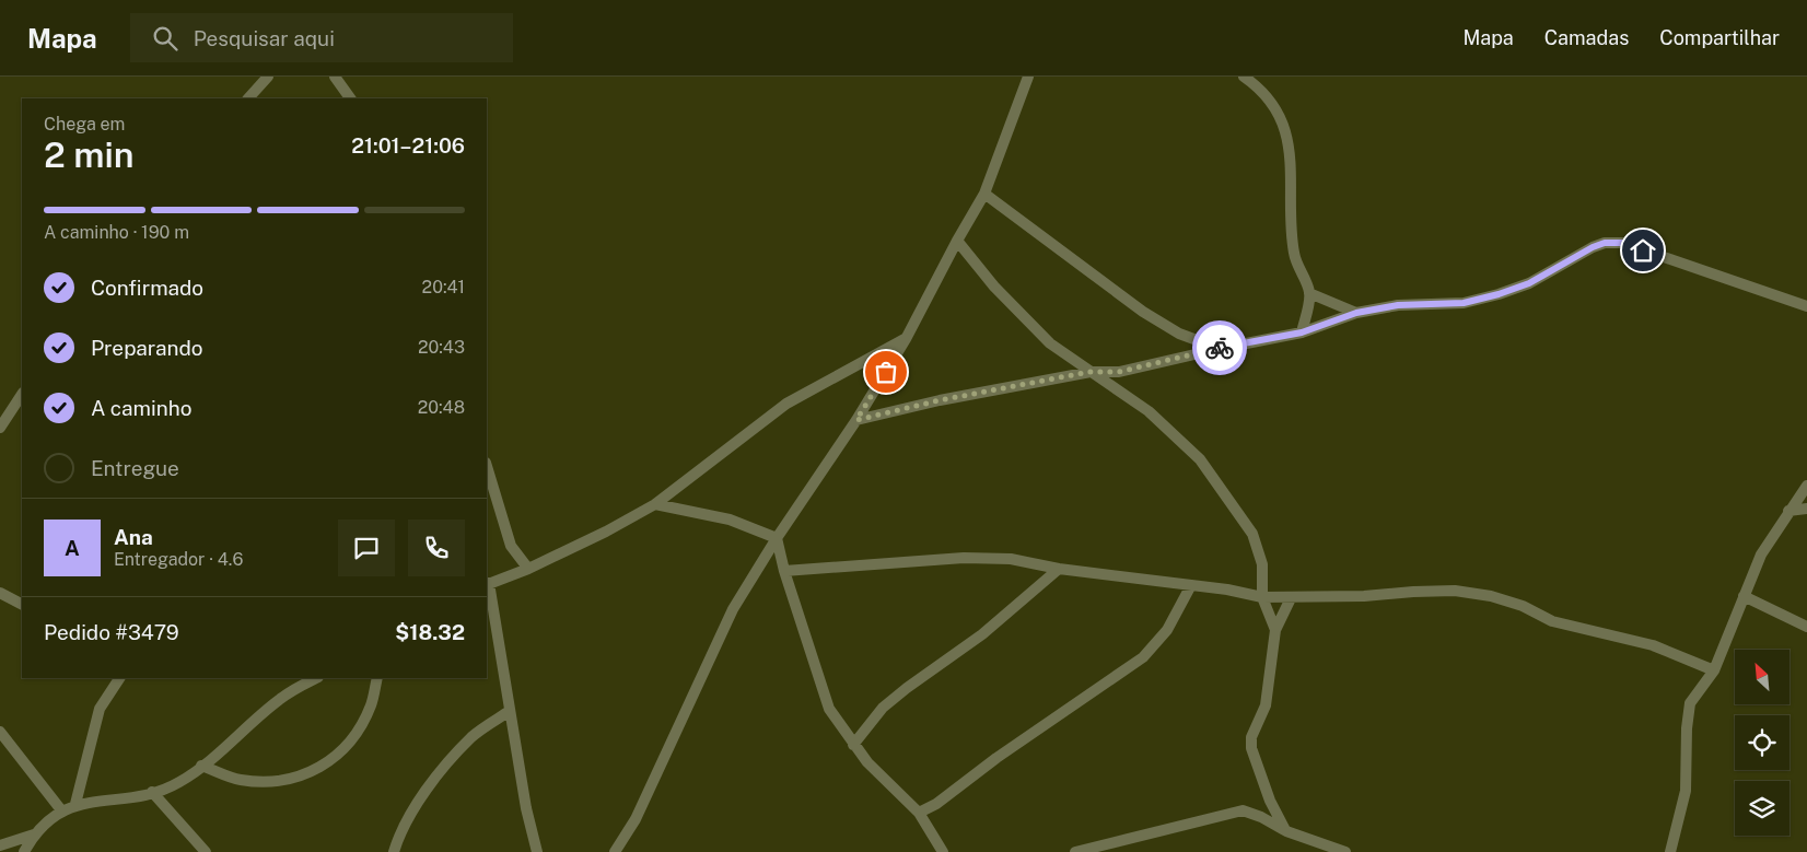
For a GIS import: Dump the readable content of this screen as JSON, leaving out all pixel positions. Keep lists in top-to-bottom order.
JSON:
{
  "north": "top left",
  "page": {
    "header": "Mapa",
    "search": "Pesquisar aqui",
    "nav": ["Mapa", "Camadas", "Compartilhar"],
    "heading": ["2 min", "Chega em", "21:01–21:06"],
    "panel": [
      "Ana",
      "Entregador · 4.6",
      "Pedido #3479",
      "$18.32"
    ],
    "bar": "A caminho · 190 m",
    "list": [
      ["Confirmado", "20:41"],
      ["Preparando", "20:43"],
      ["A caminho", "20:48"],
      "Entregue"
    ],
    "round": "A"
  }
}
